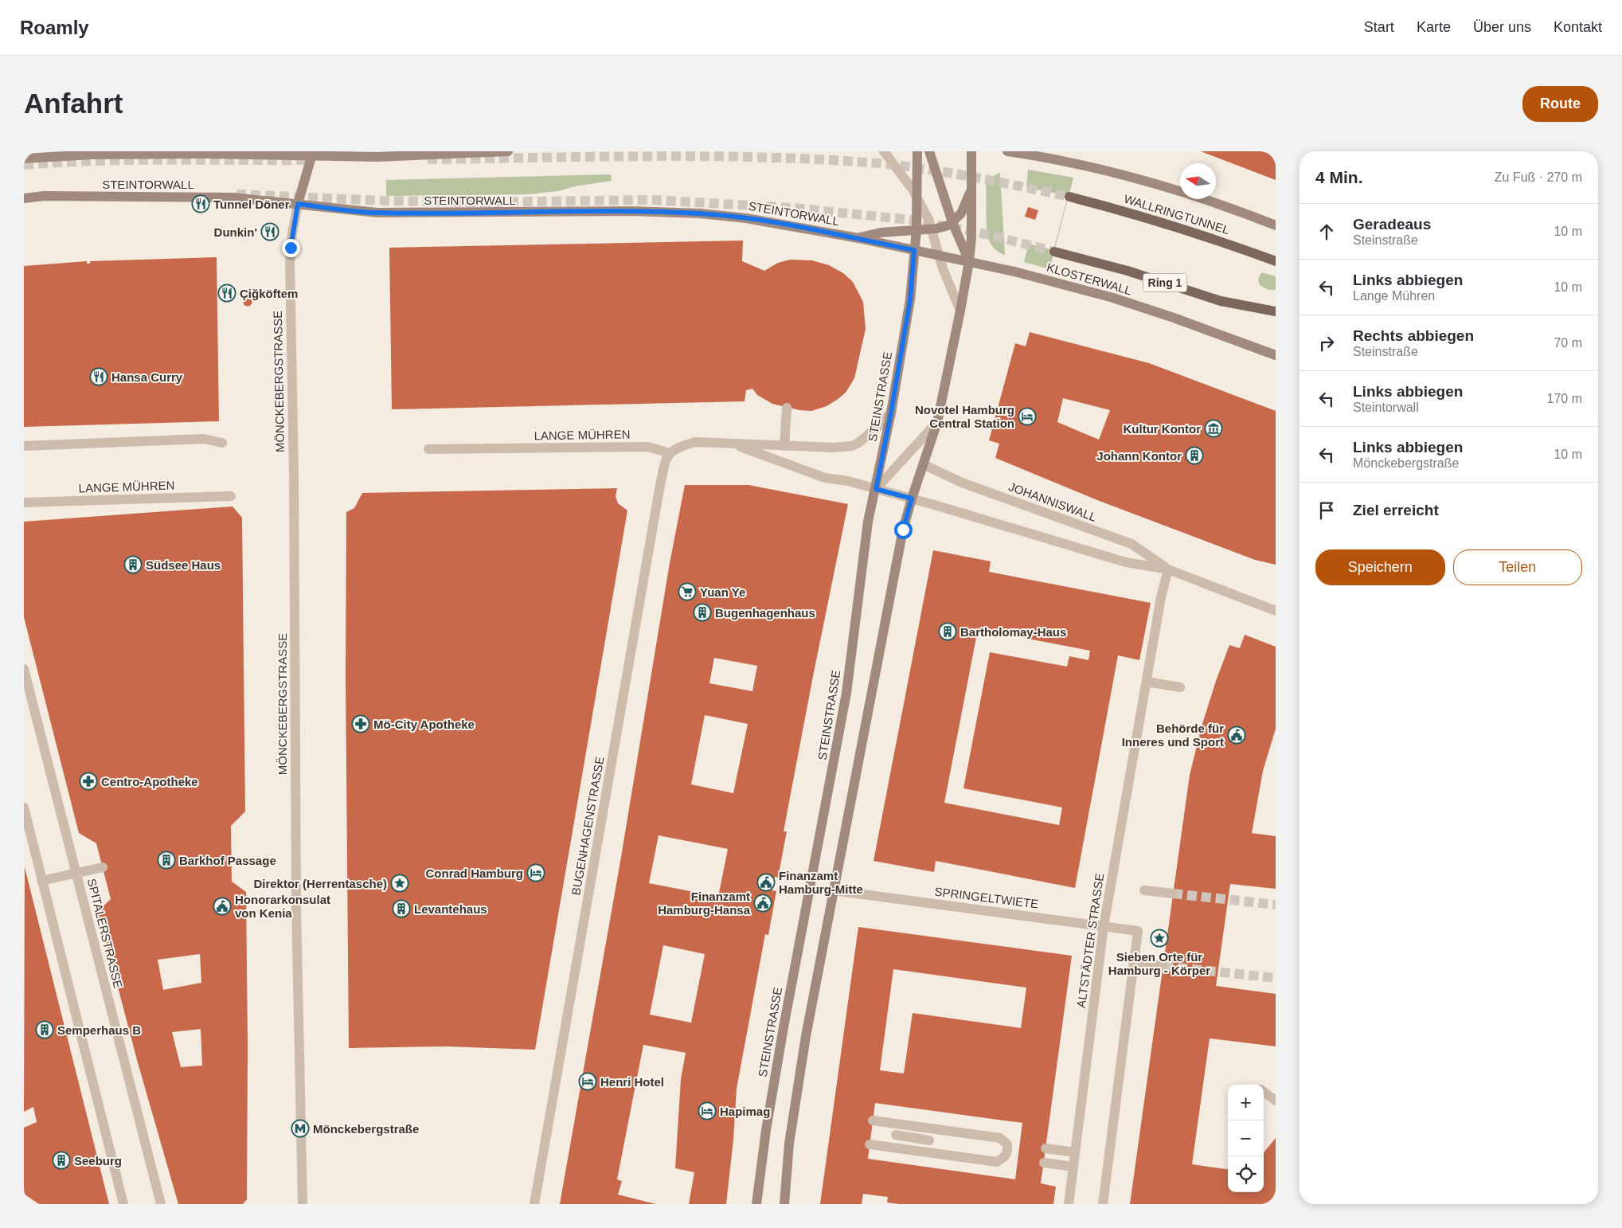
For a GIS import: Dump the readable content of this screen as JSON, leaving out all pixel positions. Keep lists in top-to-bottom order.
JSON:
{
  "streets": {
    "main road": [
      "STEINTORWALL",
      "WALLRINGTUNNEL",
      "KLOSTERWALL",
      "Ring 1",
      "STEINSTRASSE"
    ],
    "street": [
      "MÖNCKEBERGSTRASSE",
      "LANGE MÜHREN",
      "JOHANNISWALL",
      "BUGENHAGENSTRASSE",
      "SPRINGELTWIETE",
      "SPITALERSTRASSE",
      "ALTSTÄDTER STRASSE"
    ]
  },
  "crossings": [
    ["STEINTORWALL", "KLOSTERWALL"],
    ["STEINTORWALL", "Ring 1"],
    ["STEINTORWALL", "MÖNCKEBERGSTRASSE"],
    ["STEINTORWALL", "STEINSTRASSE"],
    ["KLOSTERWALL", "STEINSTRASSE"],
    ["Ring 1", "STEINSTRASSE"],
    ["LANGE MÜHREN", "BUGENHAGENSTRASSE"],
    ["JOHANNISWALL", "ALTSTÄDTER STRASSE"],
    ["SPRINGELTWIETE", "ALTSTÄDTER STRASSE"]
  ],
  "places": {
    "restaurant": [
      "Tunnel Döner",
      "Dunkin'",
      "Çiğköftem",
      "Hansa Curry"
    ],
    "hotel": [
      "Novotel Hamburg Central Station",
      "Conrad Hamburg",
      "Henri Hotel",
      "Hapimag"
    ],
    "museum": ["Kultur Kontor"],
    "building": [
      "Johann Kontor",
      "Südsee Haus",
      "Bugenhagenhaus",
      "Bartholomay-Haus",
      "Barkhof Passage",
      "Levantehaus",
      "Semperhaus B",
      "Seeburg"
    ],
    "supermarket": ["Yuan Ye"],
    "pharmacy": ["Mö-City Apotheke", "Centro-Apotheke"],
    "public building": [
      "Behörde für Inneres und Sport",
      "Finanzamt Hamburg-Mitte",
      "Finanzamt Hamburg-Hansa",
      "Honorarkonsulat von Kenia"
    ],
    "place": ["Direktor (Herrentasche)", "Sieben Orte für Hamburg - Körper"],
    "metro station": ["Mönckebergstraße"]
  },
  "north": "left",
  "page": {
    "header": "Roamly",
    "nav": [
      "Start",
      "Karte",
      "Über uns",
      "Kontakt"
    ],
    "buttons": [
      "Route",
      ["Speichern", "Teilen"]
    ],
    "title": "Anfahrt",
    "heading": ["4 Min.", "Zu Fuß · 270 m"],
    "list": [
      ["Geradeaus", "Steinstraße", "10 m"],
      ["Links abbiegen", "Lange Mühren", "10 m"],
      ["Rechts abbiegen", "Steinstraße", "70 m"],
      ["Links abbiegen", "Steintorwall", "170 m"],
      ["Links abbiegen", "Mönckebergstraße", "10 m"],
      "Ziel erreicht"
    ],
    "map_buttons": ["+", "−"]
  }
}
